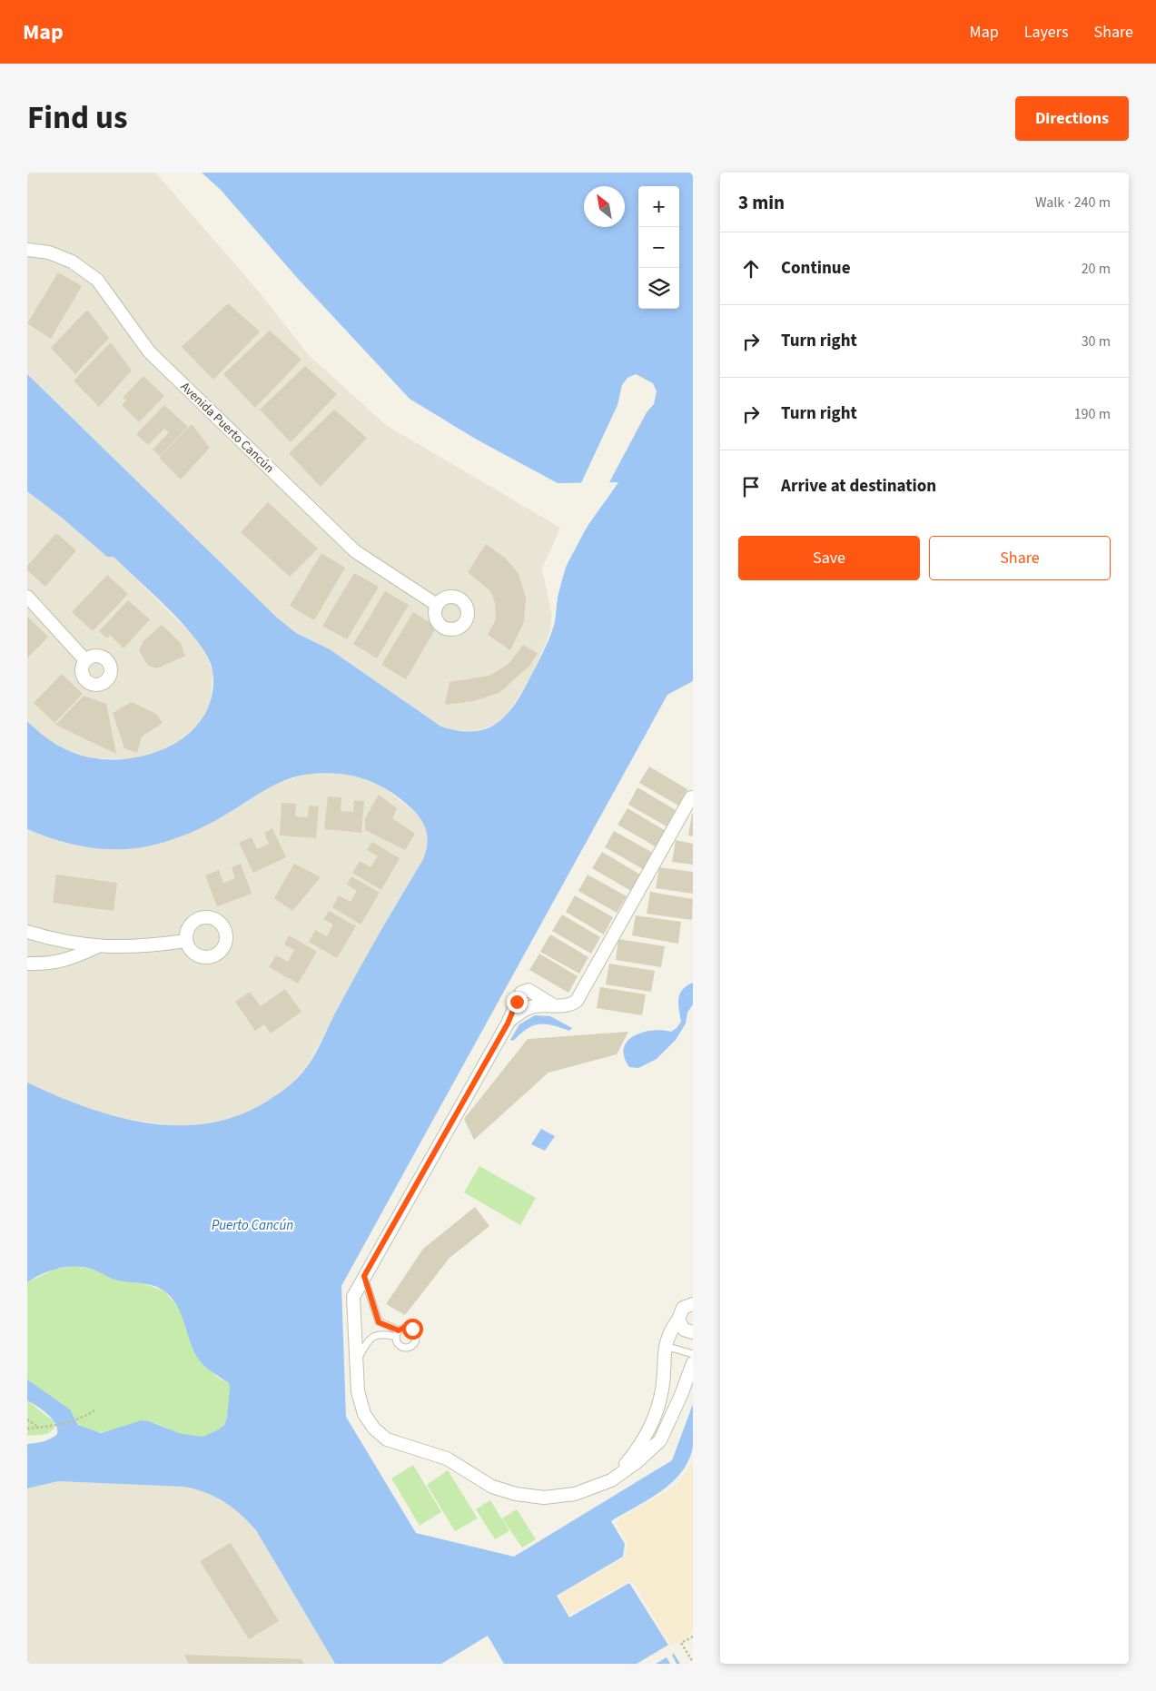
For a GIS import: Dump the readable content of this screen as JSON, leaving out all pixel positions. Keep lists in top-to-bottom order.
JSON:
{
  "streets": {
    "street": ["Avenida Puerto Cancún"]
  },
  "water": ["Puerto Cancún"],
  "north": "top left",
  "page": {
    "header": "Map",
    "nav": ["Map", "Layers", "Share"],
    "title": "Find us",
    "buttons": [
      "Directions",
      ["Save", "Share"]
    ],
    "heading": ["3 min", "Walk · 240 m"],
    "map_buttons": ["+", "−"],
    "list": [
      ["Continue", "20 m"],
      ["Turn right", "30 m"],
      ["Turn right", "190 m"],
      "Arrive at destination"
    ]
  }
}
